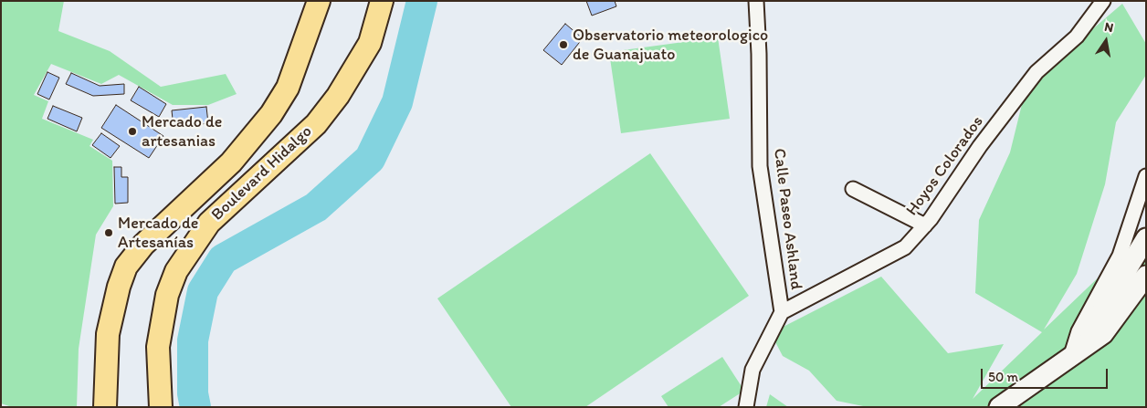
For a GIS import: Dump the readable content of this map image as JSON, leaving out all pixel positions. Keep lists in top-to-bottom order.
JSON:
{
  "streets": {
    "main road": ["Boulevard Hidalgo"],
    "street": ["Hoyos Colorados", "Calle Paseo Ashland"]
  },
  "crossings": [
    ["Hoyos Colorados", "Calle Paseo Ashland"]
  ],
  "places": ["Observatorio meteorologico de Guanajuato", "Mercado de artesanias", "Mercado de Artesanías"],
  "scale_bar": "50 m",
  "north": "top"
}
